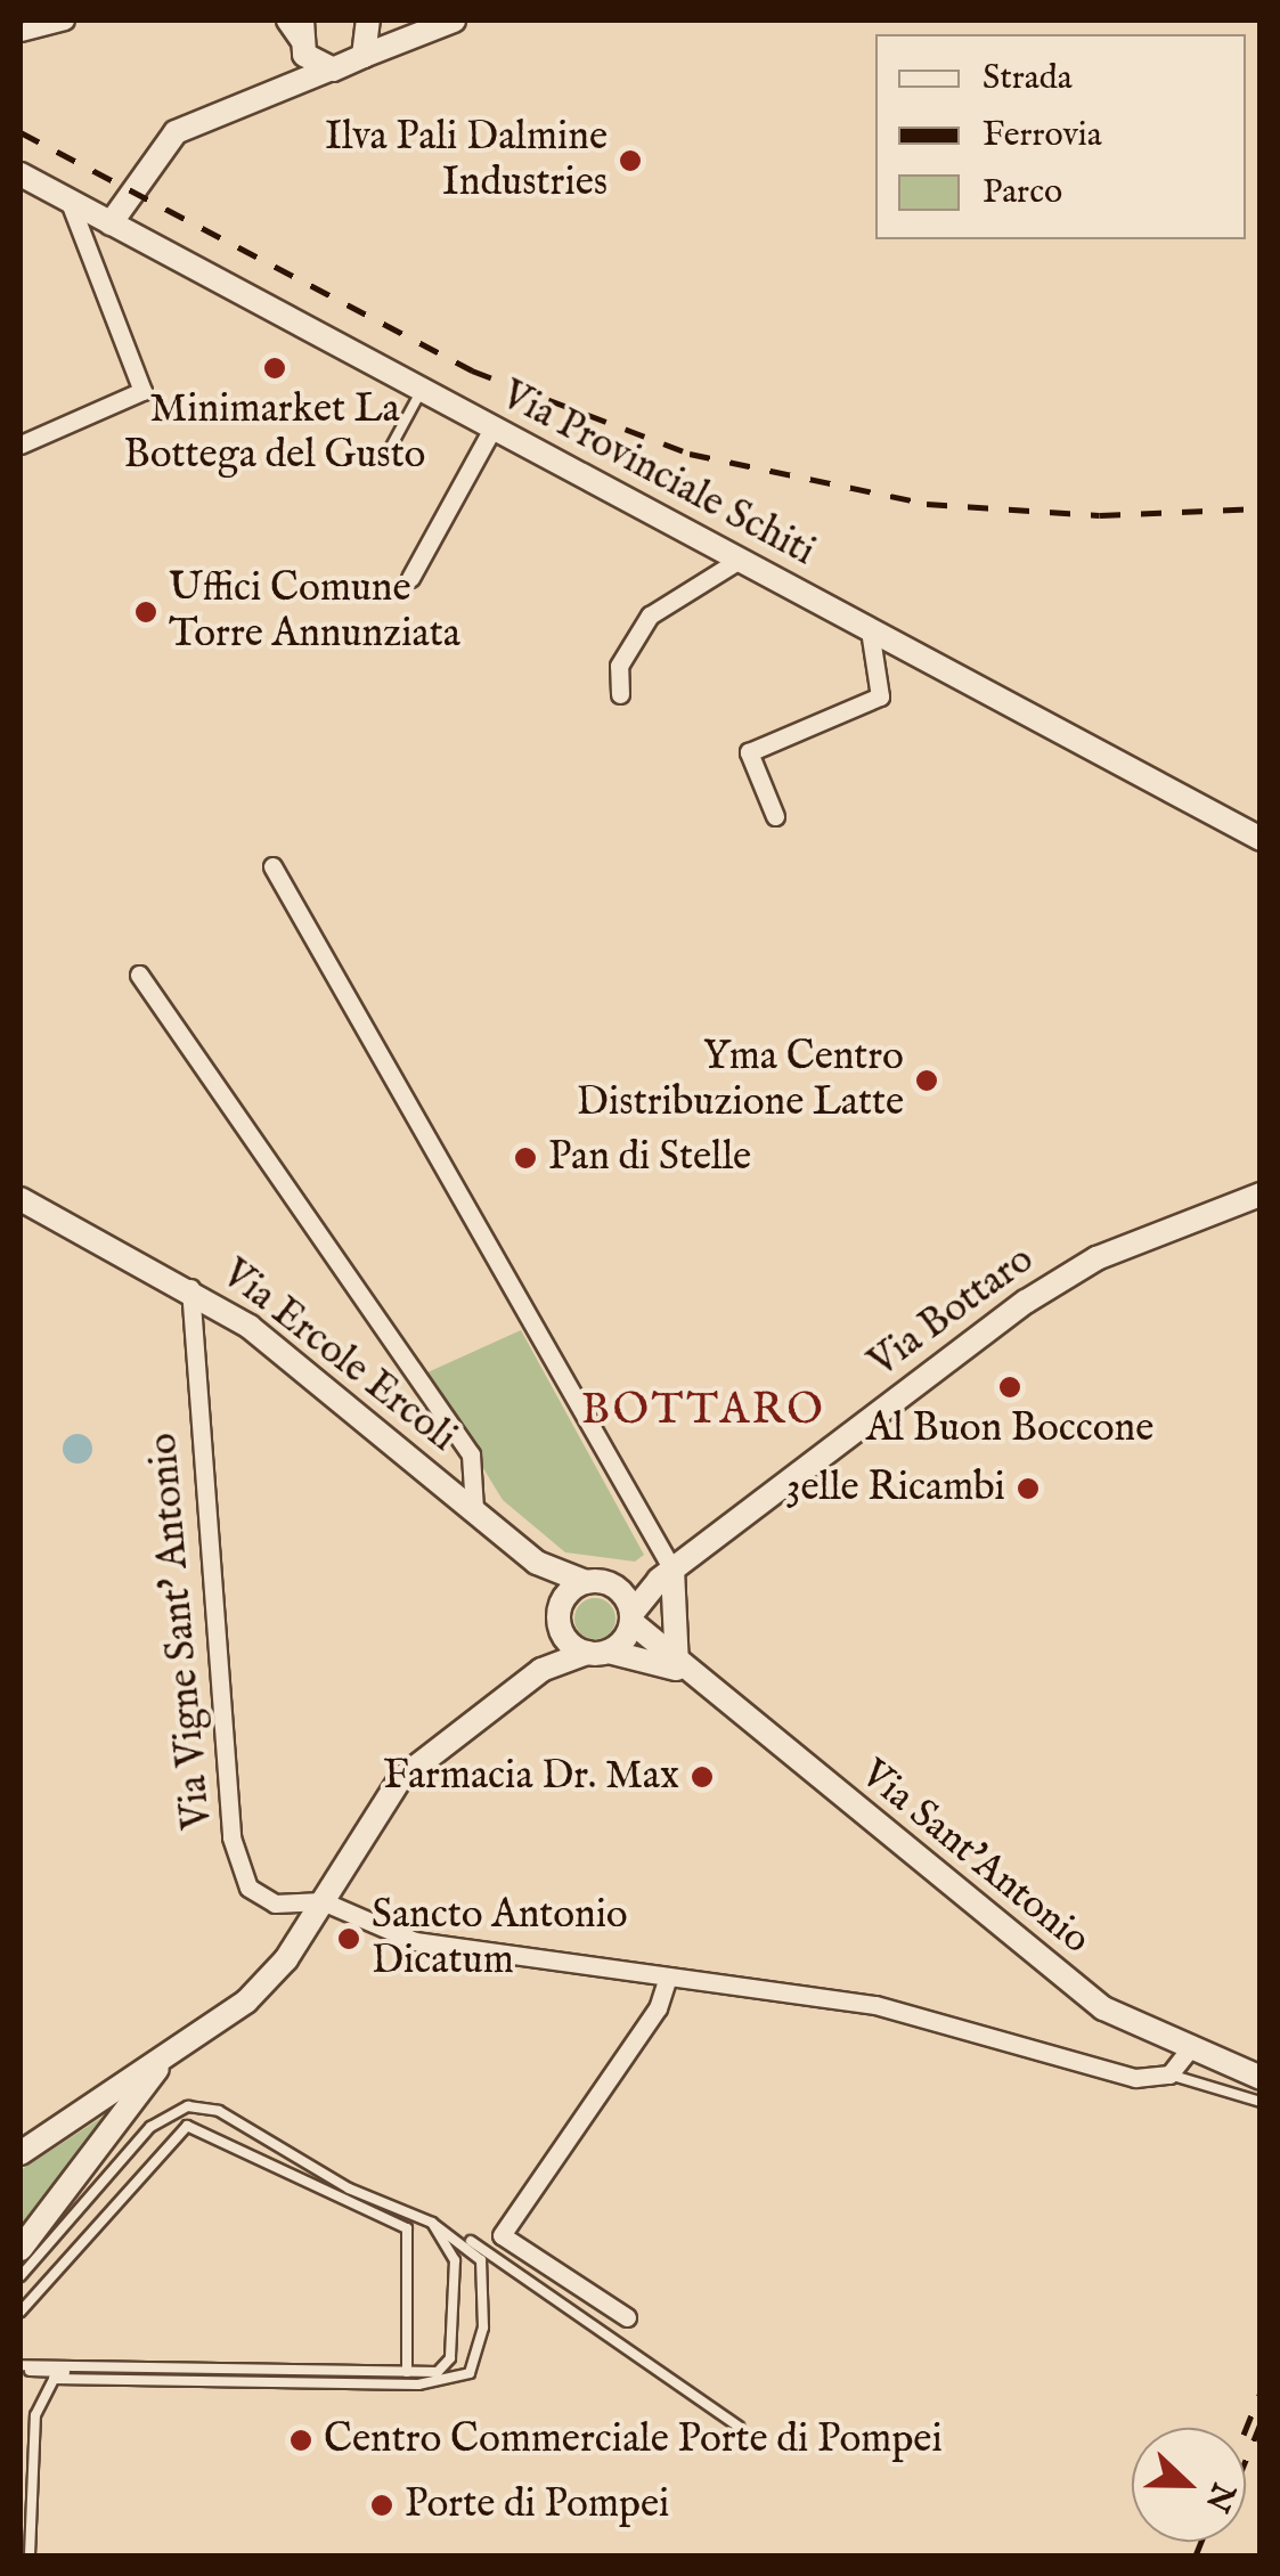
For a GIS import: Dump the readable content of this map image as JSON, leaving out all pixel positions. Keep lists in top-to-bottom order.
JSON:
{
  "streets": {
    "street": [
      "Via Provinciale Schiti",
      "Via Bottaro",
      "Via Ercole Ercoli",
      "Via Vigne Sant' Antonio",
      "Via Sant'Antonio"
    ]
  },
  "crossings": [
    ["Via Bottaro", "Via Sant'Antonio"],
    ["Via Ercole Ercoli", "Via Vigne Sant' Antonio"],
    ["Via Ercole Ercoli", "Via Sant'Antonio"]
  ],
  "districts": ["BOTTARO"],
  "places": [
    "Ilva Pali Dalmine Industries",
    "Minimarket La Bottega del Gusto",
    "Uffici Comune Torre Annunziata",
    "Yma Centro Distribuzione Latte",
    "Pan di Stelle",
    "Al Buon Boccone",
    "3elle Ricambi",
    "Farmacia Dr. Max",
    "Sancto Antonio Dicatum",
    "Centro Commerciale Porte di Pompei",
    "Porte di Pompei"
  ],
  "legend": ["Strada", "Ferrovia", "Parco"],
  "north": "right"
}
